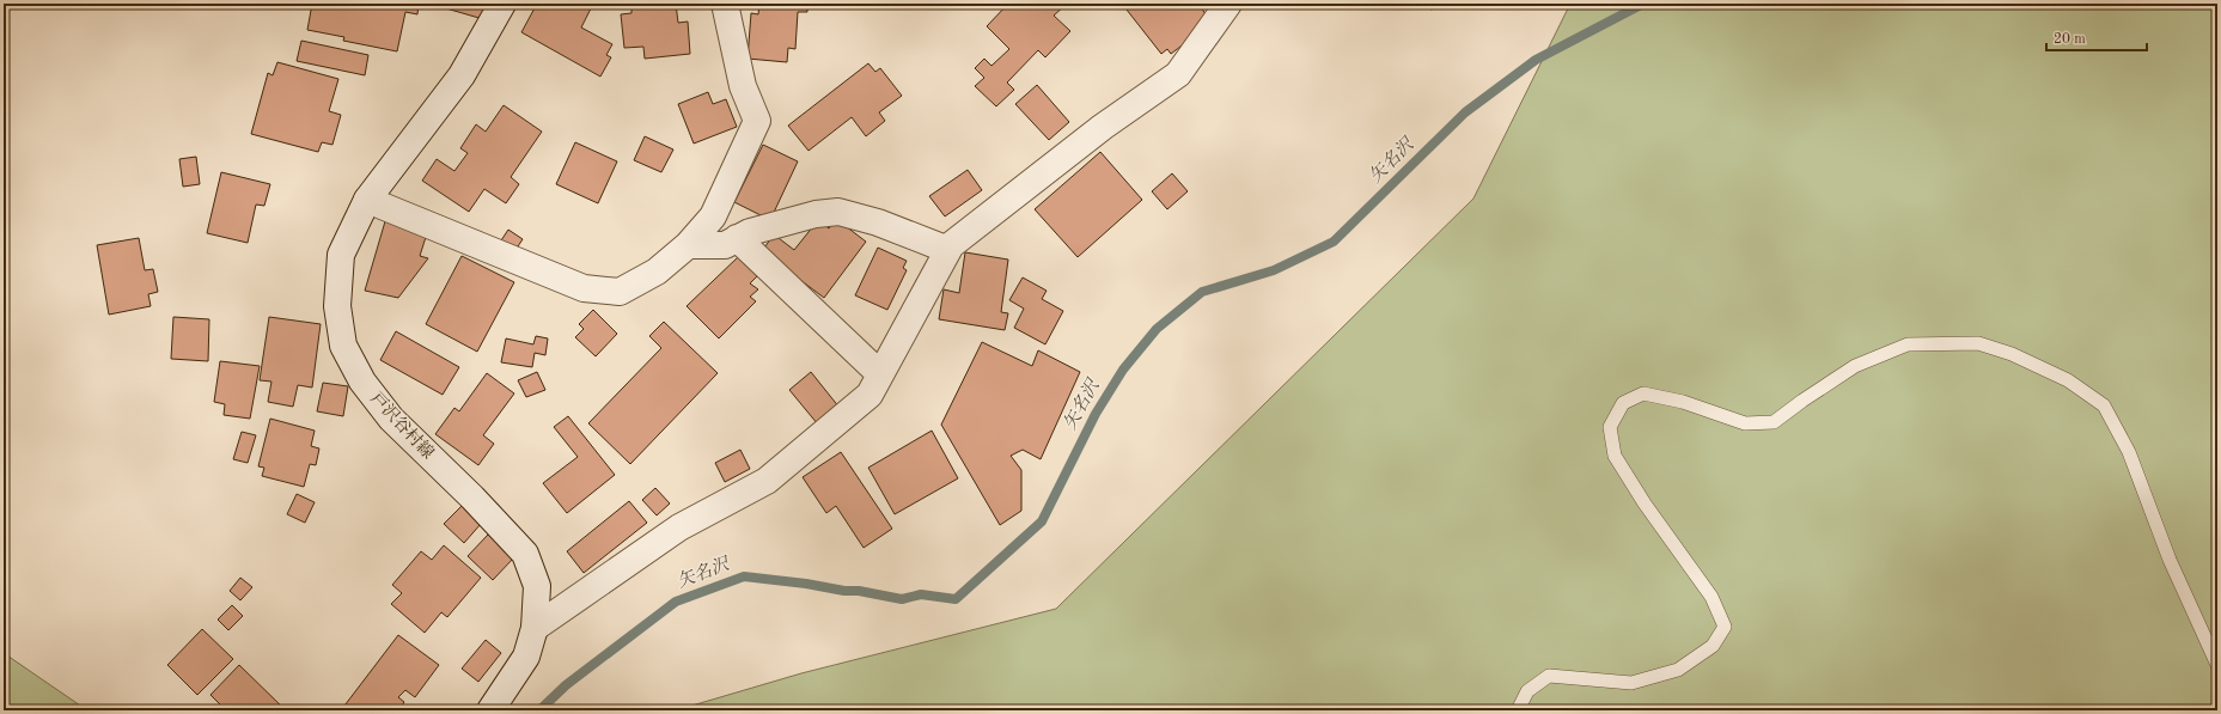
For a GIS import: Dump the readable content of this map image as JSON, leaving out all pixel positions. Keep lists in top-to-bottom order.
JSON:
{
  "streets": {
    "street": ["戸沢谷村線"]
  },
  "water": ["矢名沢"],
  "scale_bar": "20 m"
}
